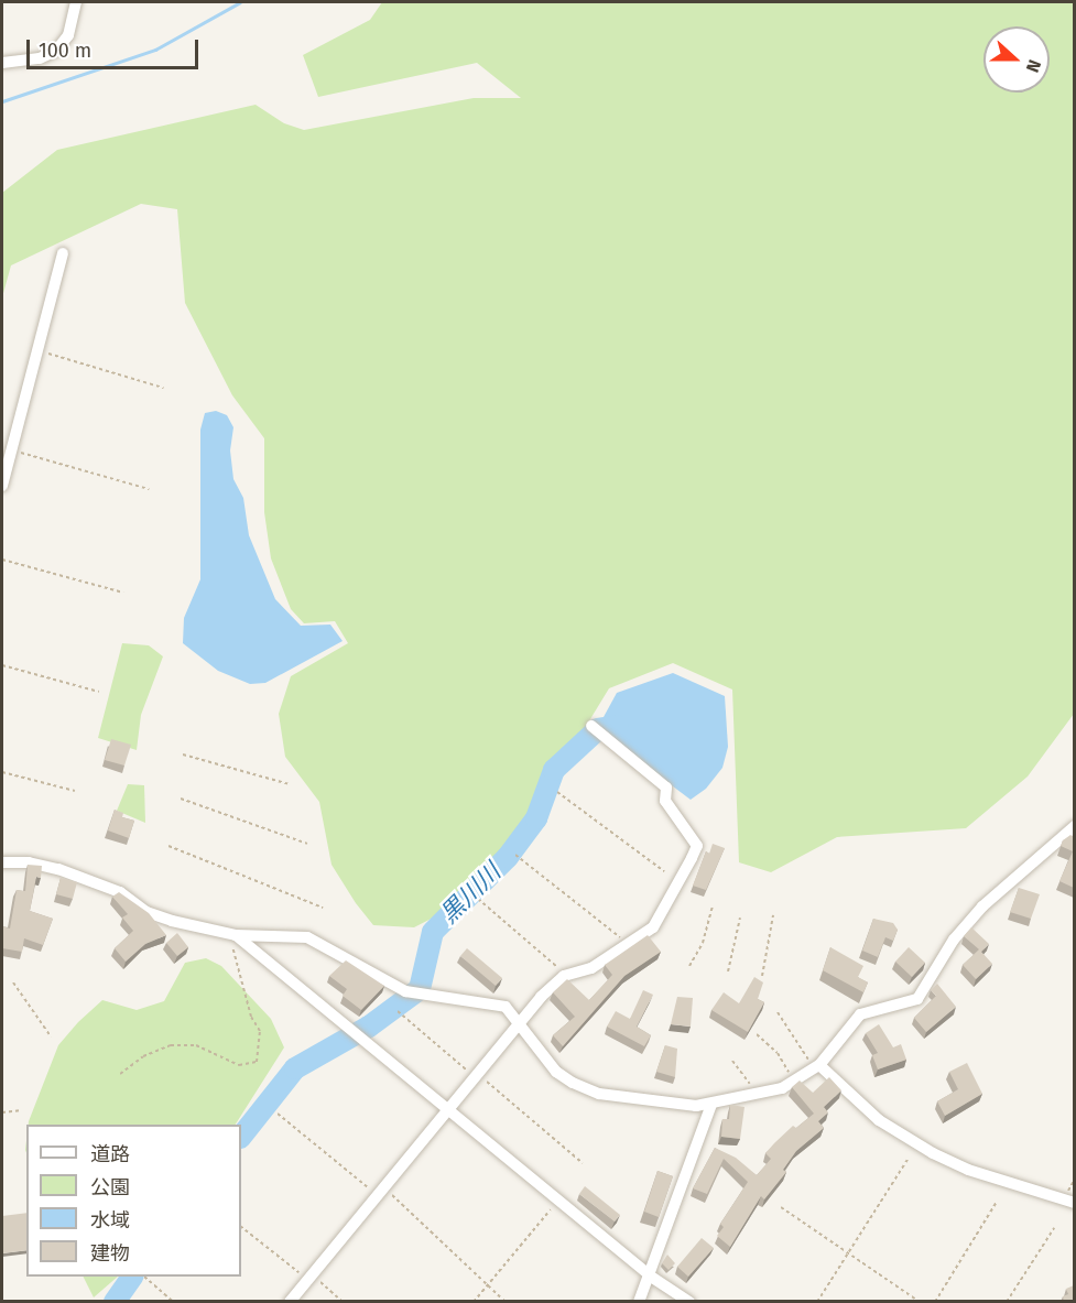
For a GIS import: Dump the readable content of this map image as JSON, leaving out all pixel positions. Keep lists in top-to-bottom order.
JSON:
{
  "water": ["黒川川"],
  "legend": [
    "道路",
    "公園",
    "水域",
    "建物"
  ],
  "scale_bar": "100 m",
  "north": "right"
}
